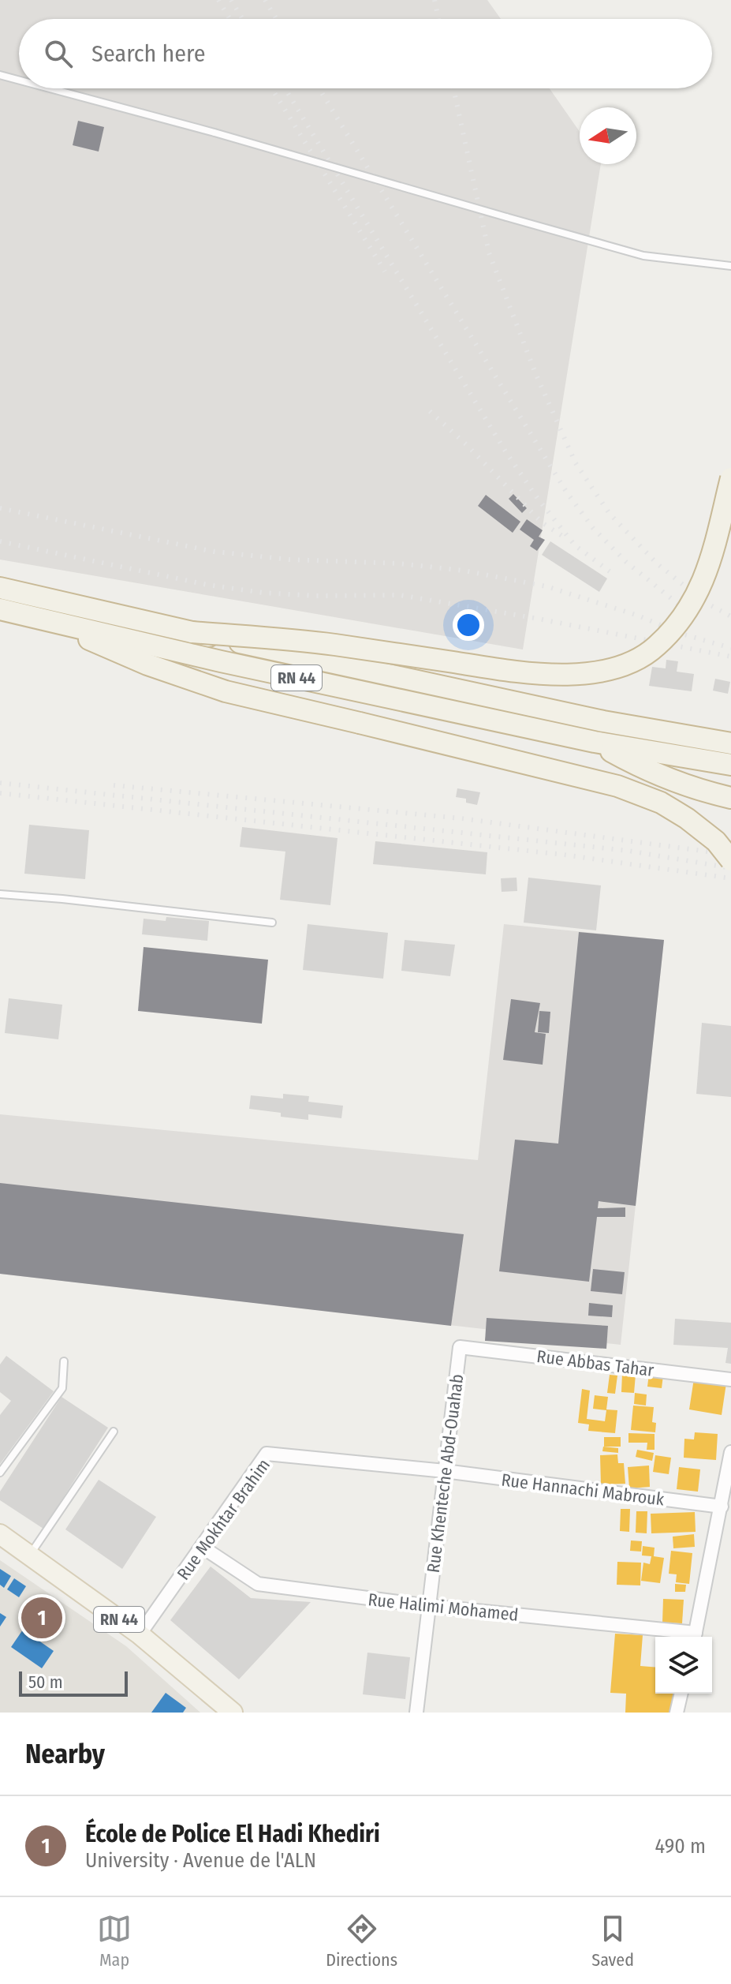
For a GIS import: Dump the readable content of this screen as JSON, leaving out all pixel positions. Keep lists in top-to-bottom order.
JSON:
{
  "streets": {
    "highway": ["RN 44"],
    "street": [
      "Rue Abbas Tahar",
      "Rue Khenteche Abd-Ouahab",
      "Rue Hannachi Mabrouk",
      "Rue Mokhtar Brahim",
      "Rue Halimi Mohamed"
    ]
  },
  "crossings": [
    ["RN 44", "Rue Mokhtar Brahim"],
    ["Rue Abbas Tahar", "Rue Khenteche Abd-Ouahab"],
    ["Rue Khenteche Abd-Ouahab", "Rue Hannachi Mabrouk"],
    ["Rue Khenteche Abd-Ouahab", "Rue Mokhtar Brahim"],
    ["Rue Khenteche Abd-Ouahab", "Rue Halimi Mohamed"],
    ["Rue Hannachi Mabrouk", "Rue Mokhtar Brahim"],
    ["Rue Mokhtar Brahim", "Rue Halimi Mohamed"]
  ],
  "scale_bar": "50 m",
  "north": "left",
  "page": {
    "search": "Search here",
    "pins": "1",
    "scale": "50 m",
    "heading": "Nearby",
    "list": [
      {
        "mark": "1",
        "name": "École de Police El Hadi Khediri",
        "note": "University · Avenue de l'ALN",
        "value": "490 m"
      }
    ],
    "nav": ["Map", "Directions", "Saved"]
  }
}
